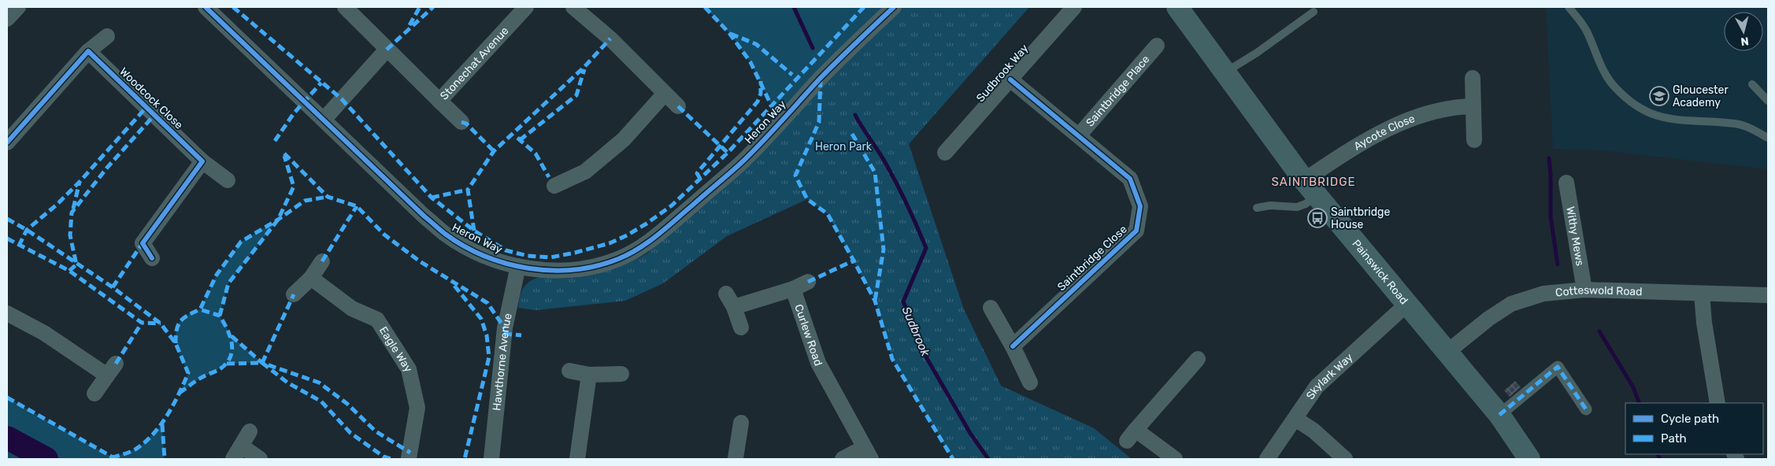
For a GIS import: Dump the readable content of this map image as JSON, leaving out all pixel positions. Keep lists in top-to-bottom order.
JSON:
{
  "streets": {
    "main road": ["Painswick Road"],
    "street": [
      "Stonechat Avenue",
      "Sudbrook Way",
      "Saintbridge Place",
      "Woodcock Close",
      "Heron Way",
      "Aycote Close",
      "Withy Mews",
      "Saintbridge Close",
      "Cotteswold Road",
      "Curlew Road",
      "Eagle Way",
      "Hawthorne Avenue",
      "Skylark Way"
    ]
  },
  "crossings": [
    ["Sudbrook Way", "Saintbridge Close"],
    ["Saintbridge Place", "Saintbridge Close"],
    ["Heron Way", "Hawthorne Avenue"],
    ["Aycote Close", "Painswick Road"],
    ["Withy Mews", "Cotteswold Road"],
    ["Painswick Road", "Cotteswold Road"],
    ["Painswick Road", "Skylark Way"]
  ],
  "districts": ["SAINTBRIDGE"],
  "water": ["Sudbrook"],
  "parks": ["Heron Park"],
  "places": {
    "school or university": ["Gloucester Academy"],
    "bus stop": ["Saintbridge House"]
  },
  "legend": ["Cycle path", "Path"],
  "north": "bottom"
}
